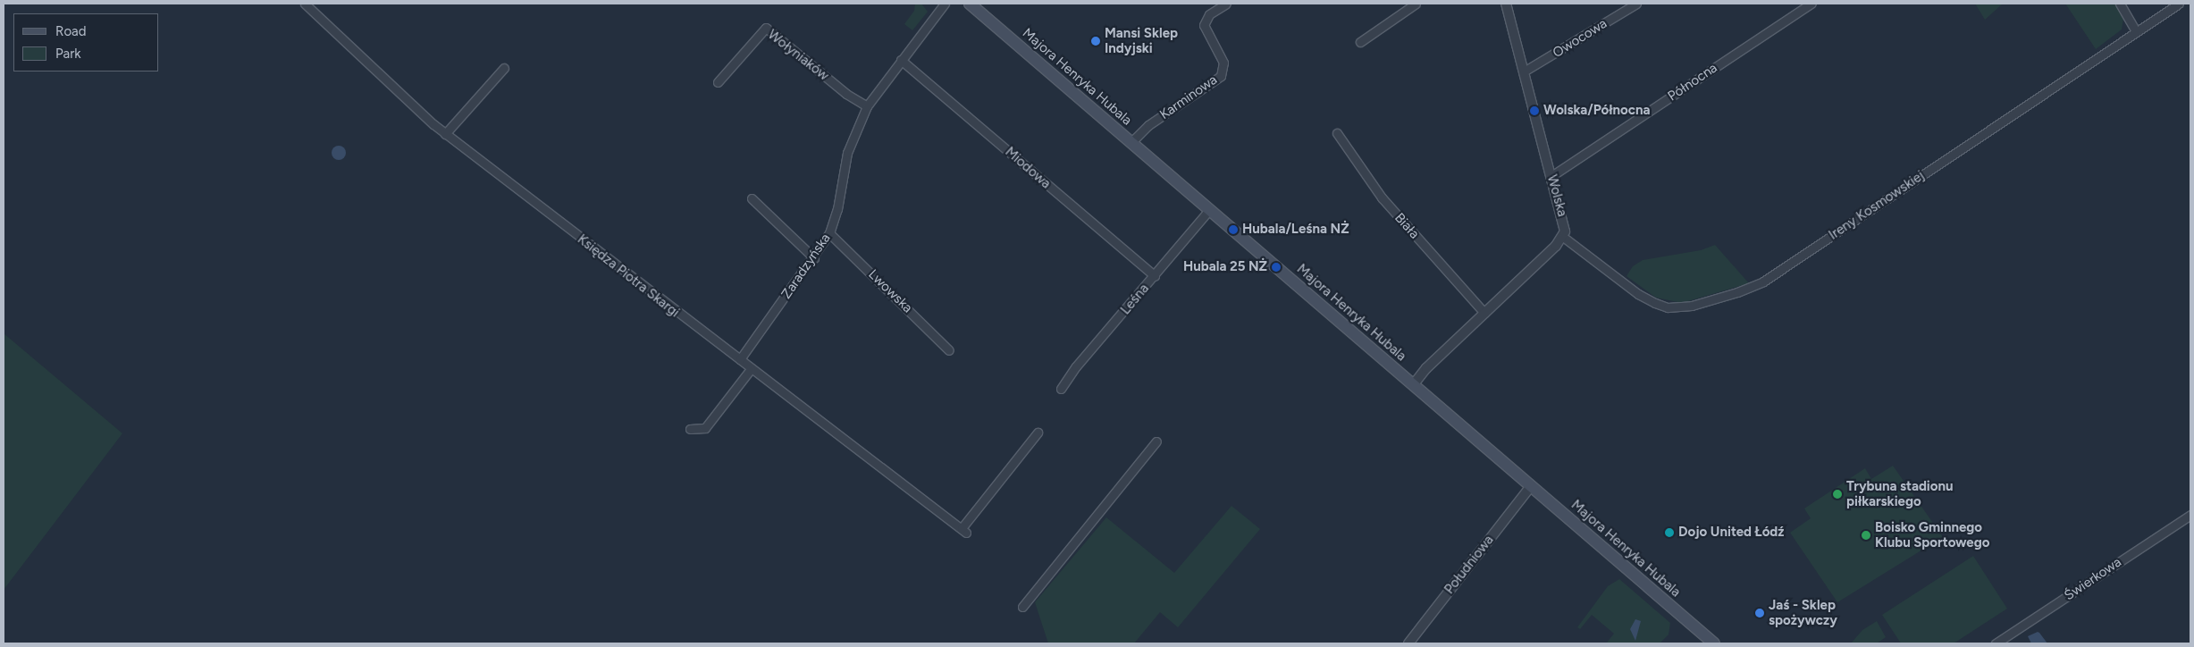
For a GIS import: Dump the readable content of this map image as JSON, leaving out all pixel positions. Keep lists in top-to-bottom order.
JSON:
{
  "streets": {
    "main road": ["Majora Henryka Hubala"],
    "street": [
      "Owocowa",
      "Wołyniaków",
      "Północna",
      "Karminowa",
      "Miodowa",
      "Wolska",
      "Ireny Kosmowskiej",
      "Biała",
      "Zaradzyńska",
      "Księdza Piotra Skargi",
      "Lwowska",
      "Leśna",
      "Południowa",
      "Świerkowa"
    ]
  },
  "crossings": [
    ["Owocowa", "Wolska"],
    ["Wołyniaków", "Zaradzyńska"],
    ["Majora Henryka Hubala", "Karminowa"],
    ["Majora Henryka Hubala", "Wolska"],
    ["Majora Henryka Hubala", "Leśna"],
    ["Majora Henryka Hubala", "Południowa"],
    ["Północna", "Wolska"],
    ["Miodowa", "Zaradzyńska"],
    ["Miodowa", "Leśna"],
    ["Wolska", "Ireny Kosmowskiej"],
    ["Wolska", "Biała"],
    ["Zaradzyńska", "Księdza Piotra Skargi"],
    ["Zaradzyńska", "Lwowska"]
  ],
  "places": [
    "Mansi Sklep Indyjski",
    "Wolska/Północna",
    "Hubala/Leśna NŻ",
    "Hubala 25 NŻ",
    "Trybuna stadionu piłkarskiego",
    "Dojo United Łódź",
    "Boisko Gminnego Klubu Sportowego",
    "Jaś - Sklep spożywczy"
  ],
  "legend": ["Road", "Park"]
}
